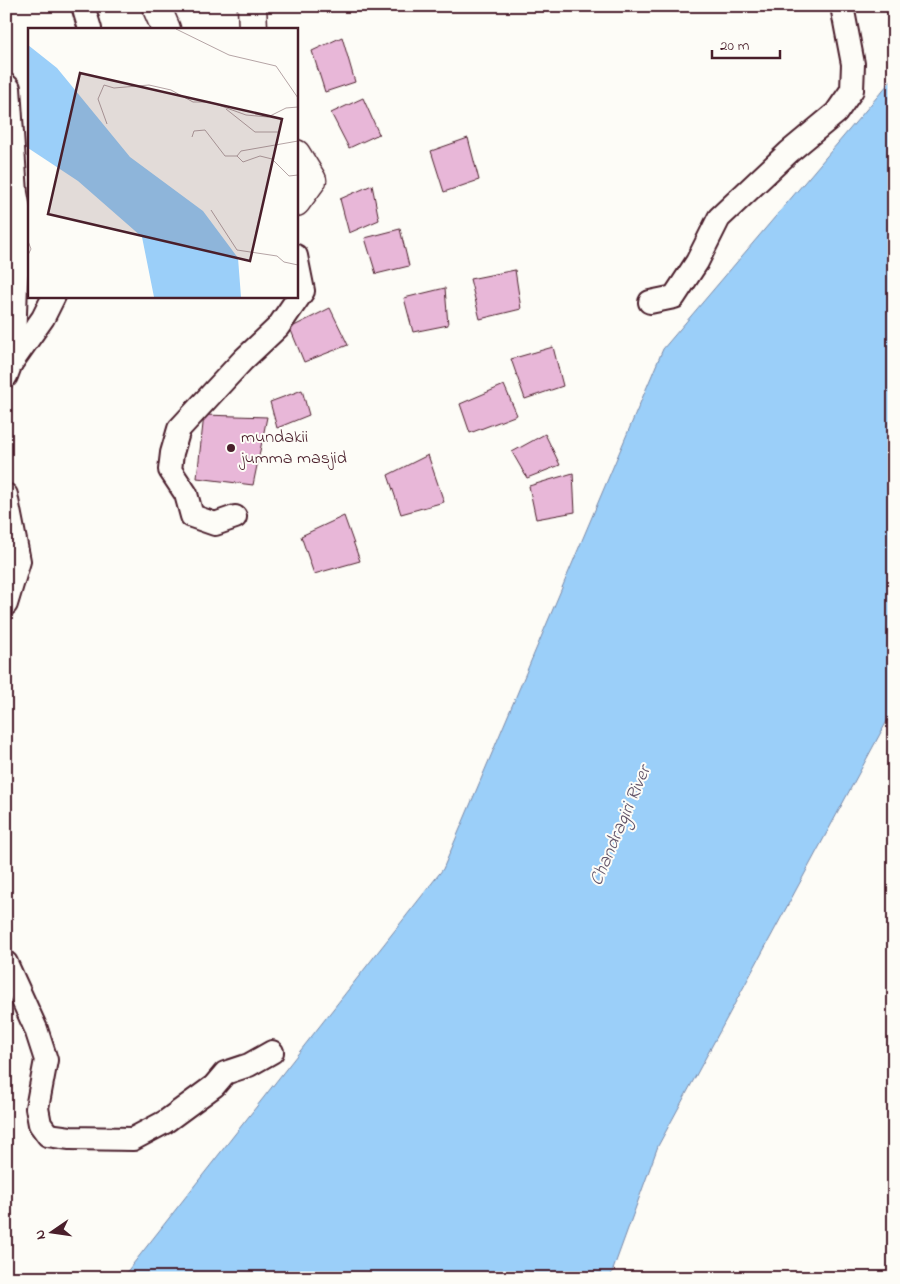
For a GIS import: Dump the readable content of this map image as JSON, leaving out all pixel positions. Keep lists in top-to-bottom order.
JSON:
{
  "water": ["Chandragiri River"],
  "places": ["mundakii jumma masjid"],
  "scale_bar": "20 m",
  "north": "left"
}
